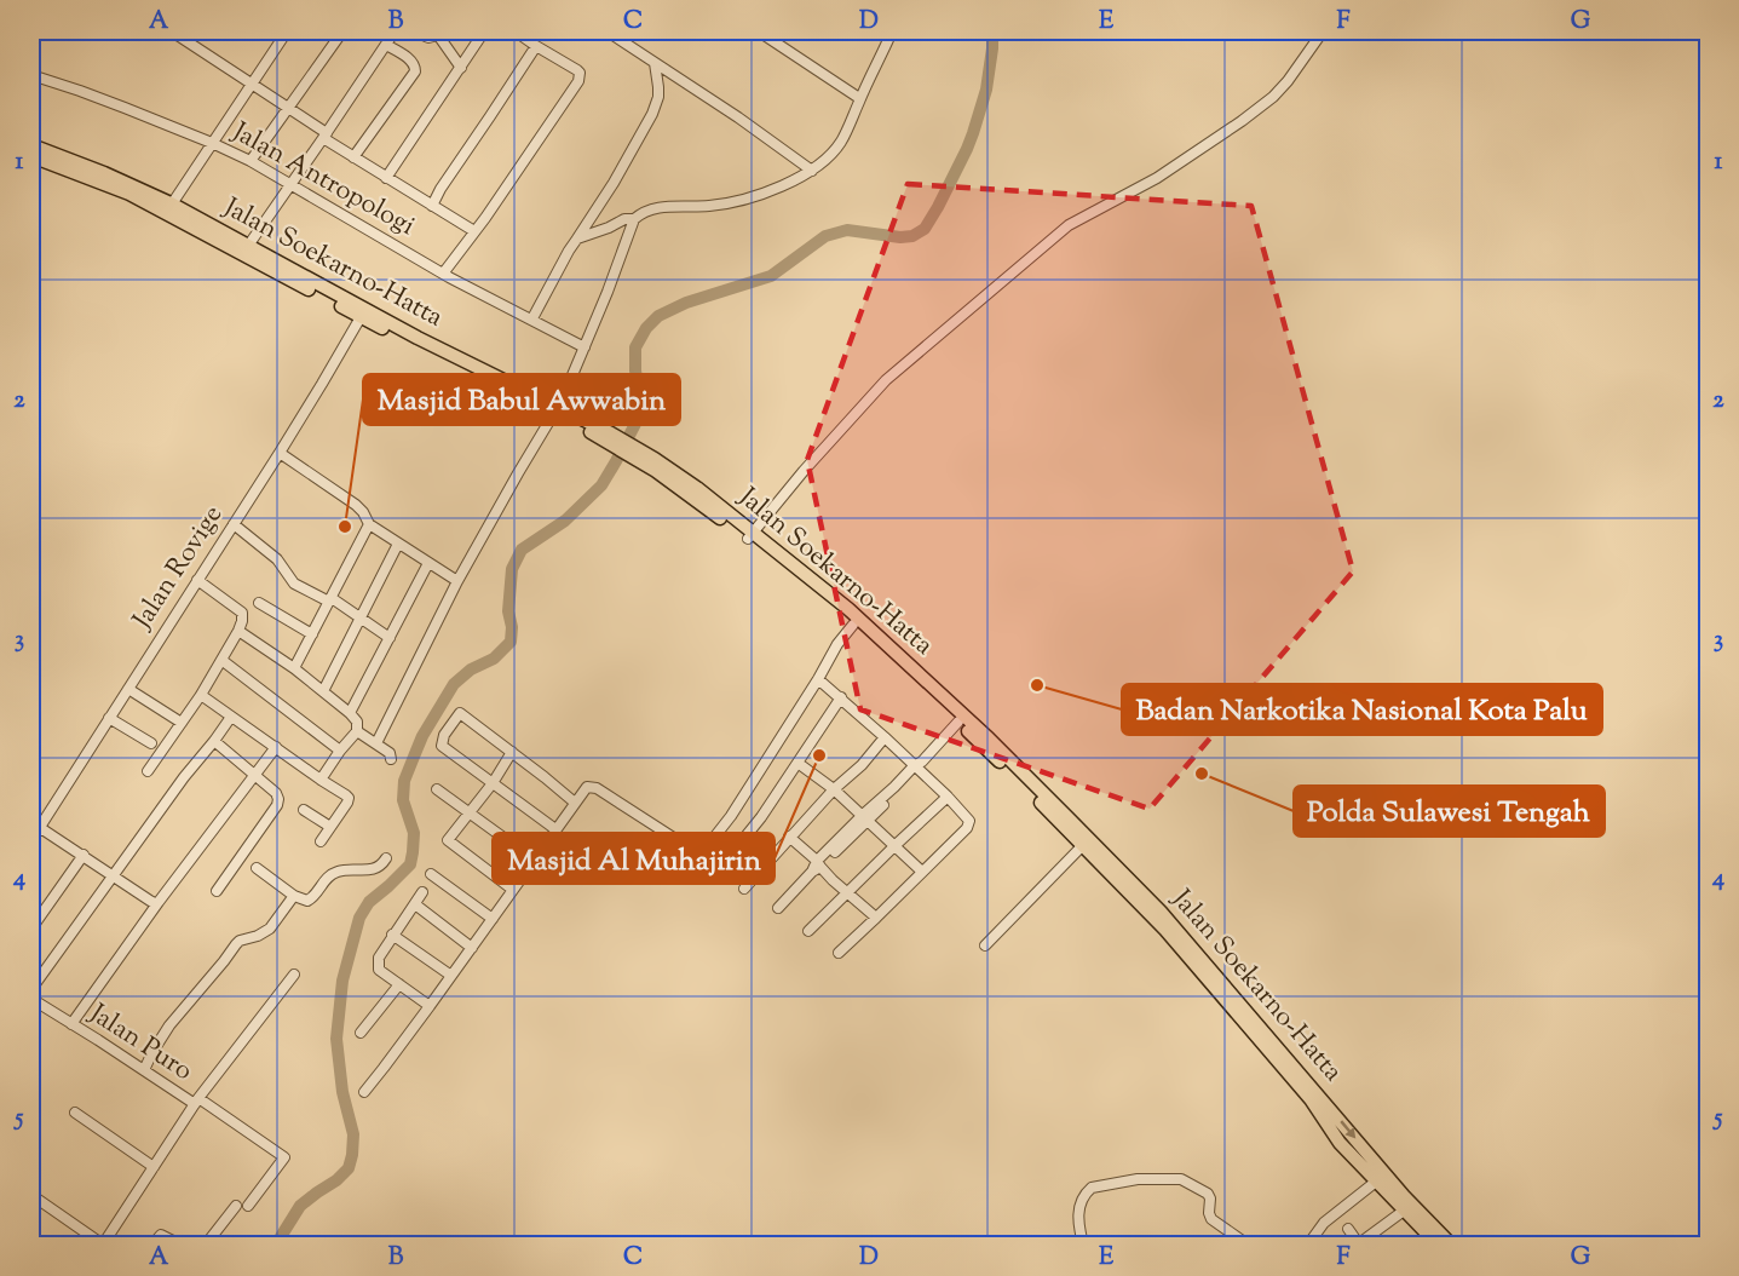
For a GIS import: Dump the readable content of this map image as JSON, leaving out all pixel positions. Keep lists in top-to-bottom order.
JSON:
{
  "streets": {
    "main road": ["Jalan Soekarno-Hatta"],
    "street": ["Jalan Antropologi", "Jalan Rovige", "Jalan Puro"]
  },
  "crossings": [
    ["Jalan Soekarno-Hatta", "Jalan Rovige"]
  ],
  "places": [
    "Masjid Babul Awwabin",
    "Badan Narkotika Nasional Kota Palu",
    "Masjid Al Muhajirin",
    "Polda Sulawesi Tengah"
  ],
  "grid": {
    "columns": [
      "A",
      "B",
      "C",
      "D",
      "E",
      "F",
      "G"
    ],
    "rows": [
      "1",
      "2",
      "3",
      "4",
      "5"
    ]
  }
}
